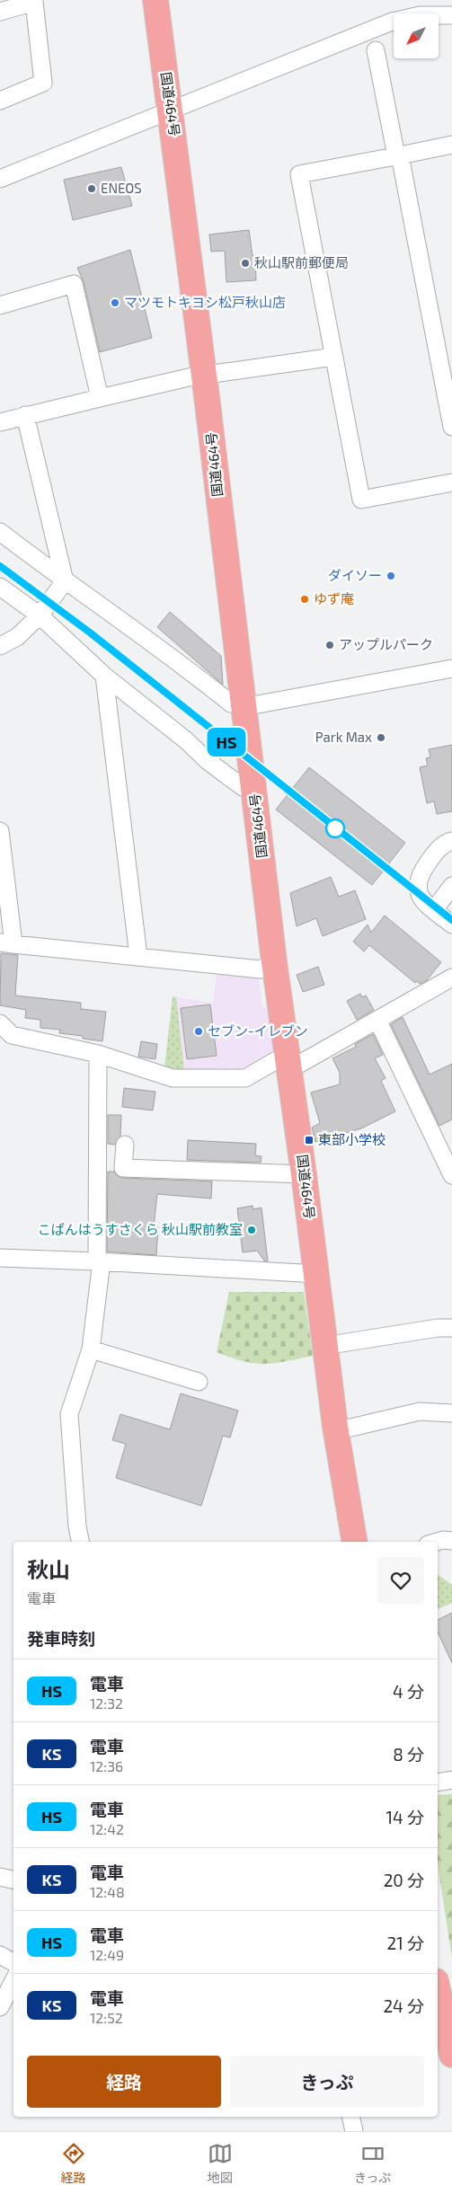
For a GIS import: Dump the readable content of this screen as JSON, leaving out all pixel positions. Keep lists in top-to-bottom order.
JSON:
{
  "streets": {
    "highway": ["国道464号"]
  },
  "places": {
    "other": [
      "ENEOS",
      "秋山駅前郵便局",
      "マツモトキヨシ松戸秋山店",
      "ダイソー",
      "ゆず庵",
      "アップルパーク",
      "Park Max",
      "セブン-イレブン",
      "こぱんはうすさくら 秋山駅前教室"
    ],
    "transit": ["東部小学校"]
  },
  "north": "bottom left",
  "page": {
    "on_map": "HS",
    "heading": [
      ["秋山", "電車"],
      "発車時刻"
    ],
    "list": [
      {
        "mark": "HS",
        "name": "電車",
        "note": "12:32",
        "value": "4 分"
      },
      {
        "mark": "KS",
        "name": "電車",
        "note": "12:36",
        "value": "8 分"
      },
      {
        "mark": "HS",
        "name": "電車",
        "note": "12:42",
        "value": "14 分"
      },
      {
        "mark": "KS",
        "name": "電車",
        "note": "12:48",
        "value": "20 分"
      },
      {
        "mark": "HS",
        "name": "電車",
        "note": "12:49",
        "value": "21 分"
      },
      {
        "mark": "KS",
        "name": "電車",
        "note": "12:52",
        "value": "24 分"
      }
    ],
    "buttons": ["経路", "きっぷ"],
    "tabs": ["経路", "地図", "きっぷ"]
  }
}
